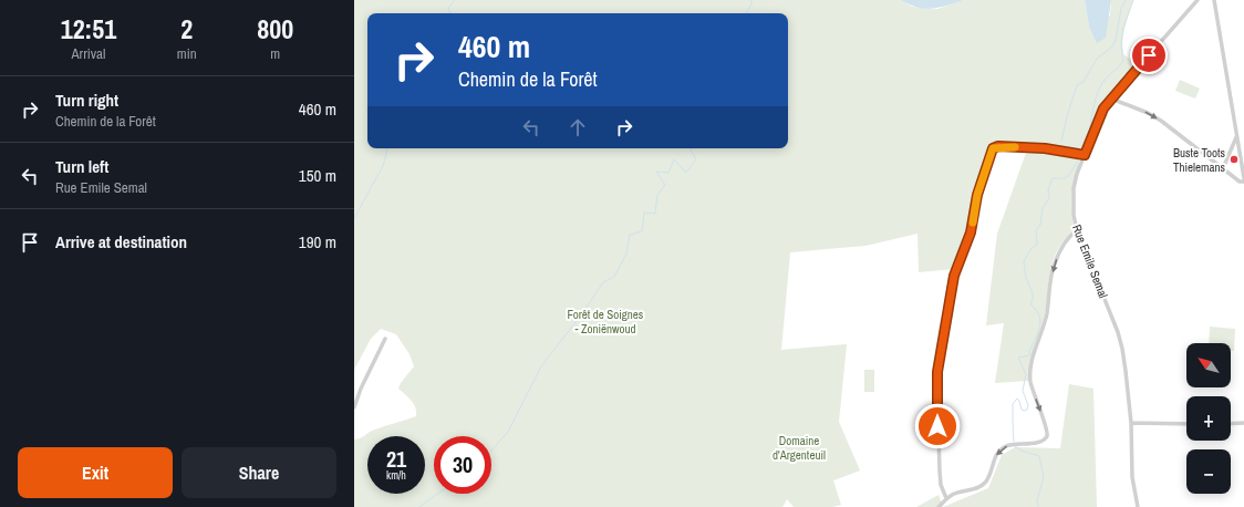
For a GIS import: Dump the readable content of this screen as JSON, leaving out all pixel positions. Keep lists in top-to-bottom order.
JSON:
{
  "streets": {
    "street": ["Rue Emile Semal"]
  },
  "parks": ["Forêt de Soignes - Zoniënwoud", "Domaine d'Argenteuil"],
  "places": ["Buste Toots Thielemans"],
  "north": "top left",
  "page": {
    "eta": [
      "12:51",
      "Arrival",
      "2",
      "min",
      "800",
      "m"
    ],
    "turn": ["460 m", "Chemin de la Forêt"],
    "list": [
      {
        "name": "Turn right",
        "note": "Chemin de la Forêt",
        "value": "460 m"
      },
      {
        "name": "Turn left",
        "note": "Rue Emile Semal",
        "value": "150 m"
      },
      {
        "name": "Arrive at destination",
        "value": "190 m"
      }
    ],
    "map_buttons": ["+", "−"],
    "speed": "21 km/h",
    "limit": "30",
    "buttons": ["Exit", "Share"]
  }
}
